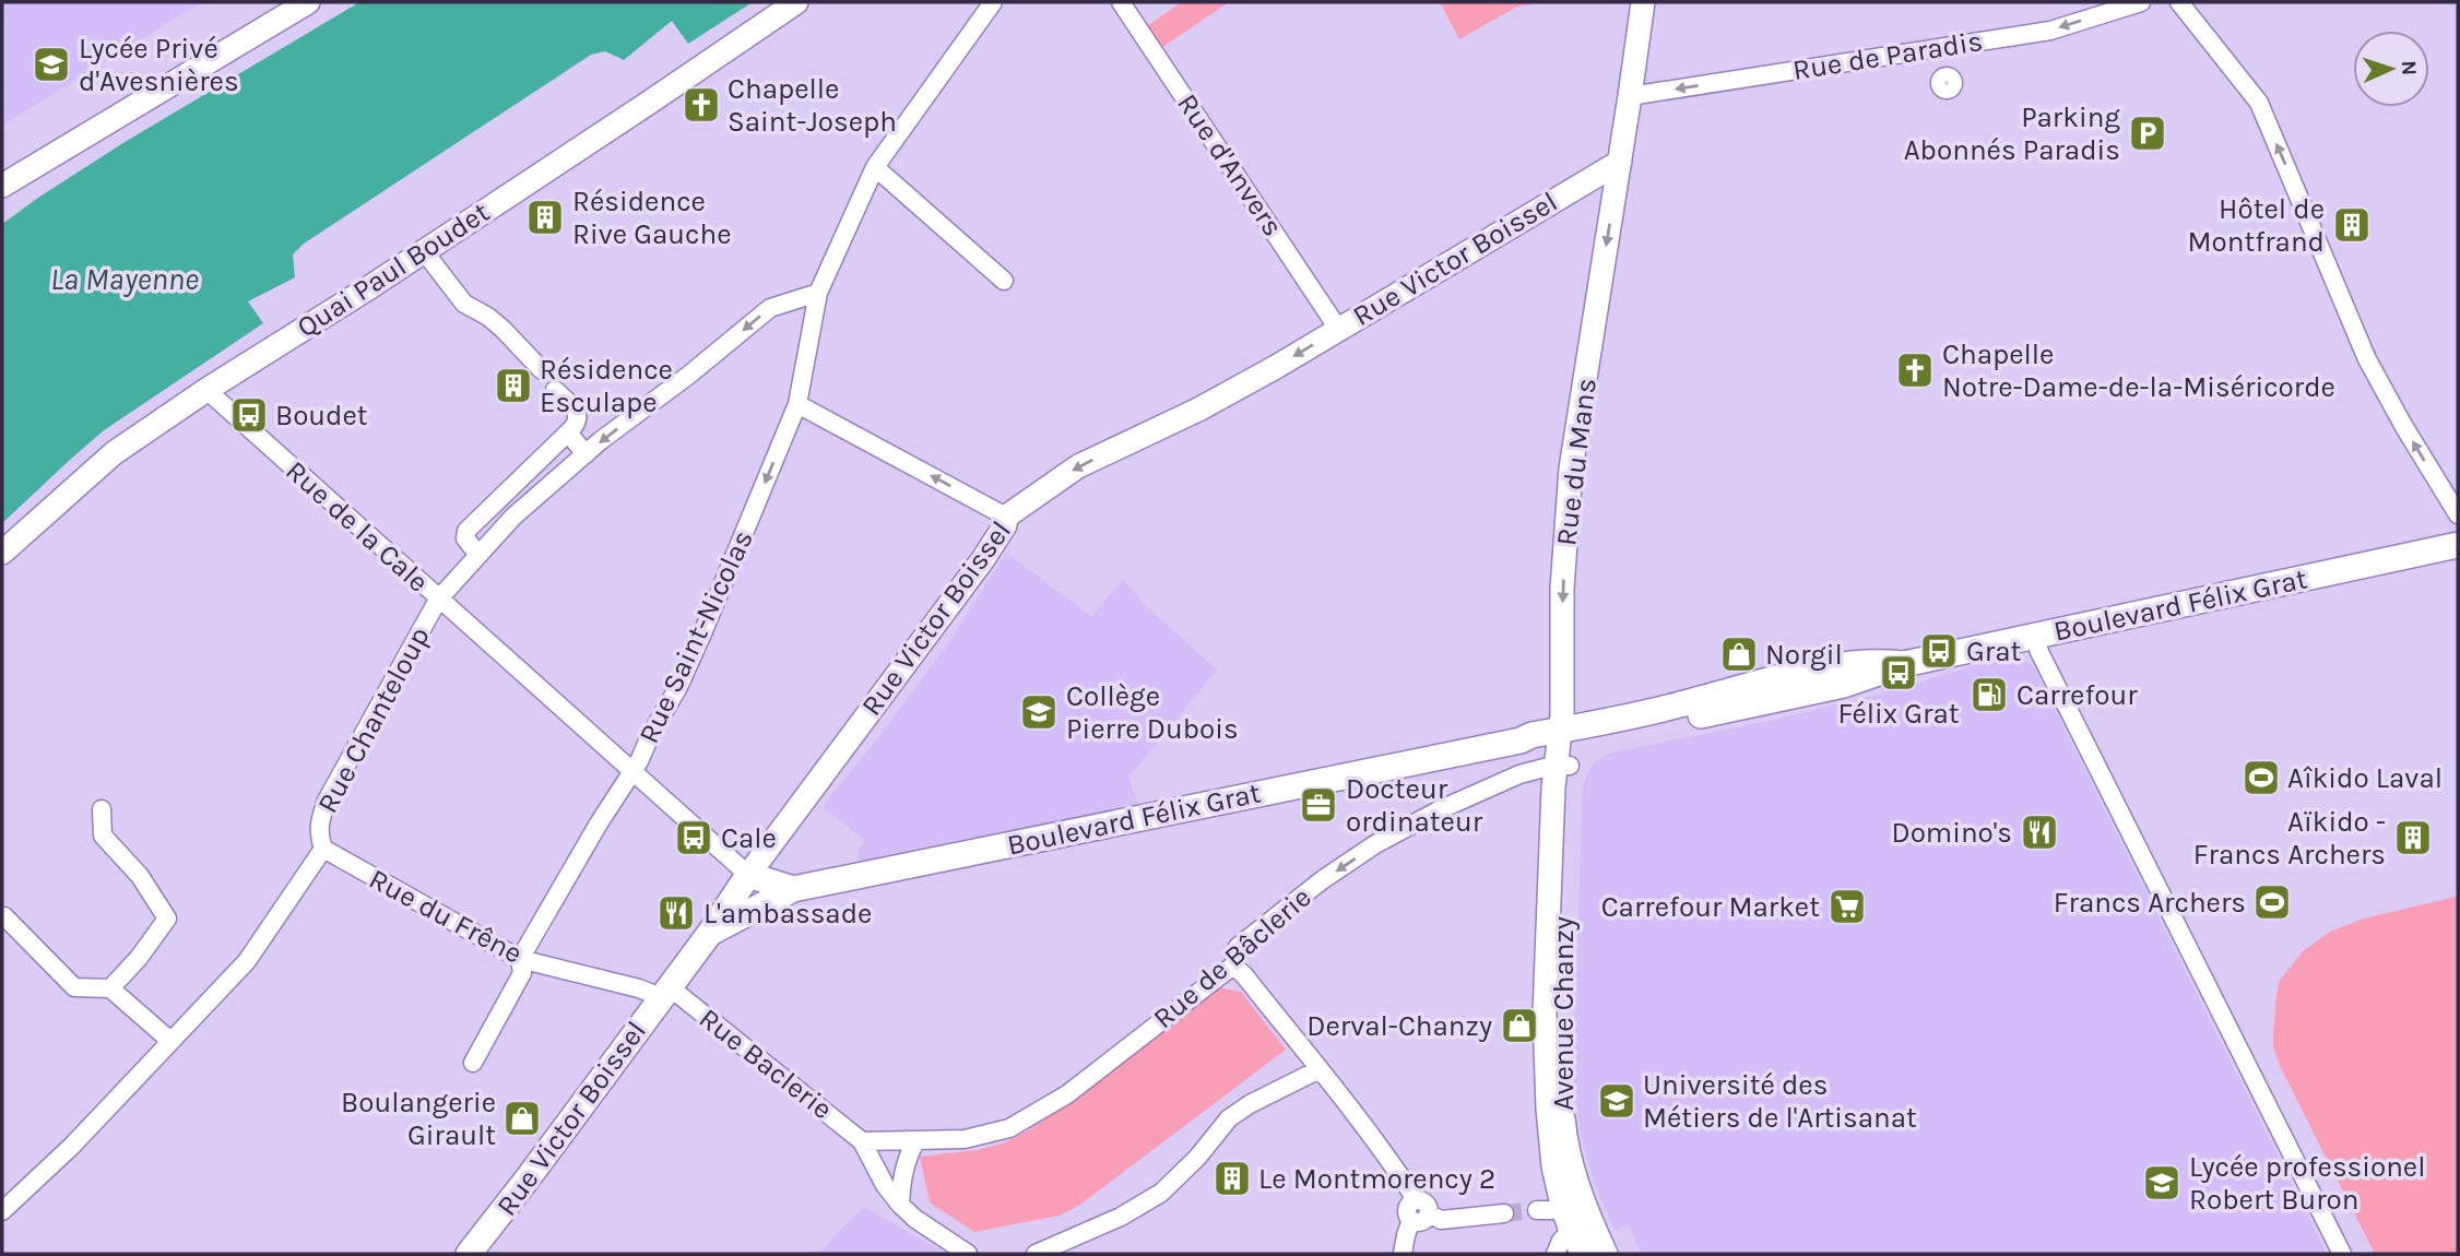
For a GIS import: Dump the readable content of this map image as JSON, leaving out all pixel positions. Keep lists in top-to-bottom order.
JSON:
{
  "streets": {
    "main road": ["Rue Victor Boissel", "Boulevard Félix Grat"],
    "street": [
      "Rue de Paradis",
      "Rue d'Anvers",
      "Quai Paul Boudet",
      "Rue du Mans",
      "Rue de la Cale",
      "Rue Saint-Nicolas",
      "Rue Chanteloup",
      "Rue du Frêne",
      "Rue de Bâclerie",
      "Avenue Chanzy",
      "Rue Baclerie"
    ]
  },
  "crossings": [
    ["Rue de Paradis", "Rue du Mans"],
    ["Rue d'Anvers", "Rue Victor Boissel"],
    ["Rue Victor Boissel", "Rue du Mans"],
    ["Rue Victor Boissel", "Rue de la Cale"],
    ["Rue Victor Boissel", "Boulevard Félix Grat"],
    ["Rue Victor Boissel", "Rue du Frêne"],
    ["Rue Victor Boissel", "Rue Baclerie"],
    ["Quai Paul Boudet", "Rue de la Cale"],
    ["Rue du Mans", "Boulevard Félix Grat"],
    ["Rue du Mans", "Rue de Bâclerie"],
    ["Rue du Mans", "Avenue Chanzy"],
    ["Rue de la Cale", "Boulevard Félix Grat"],
    ["Rue de la Cale", "Rue Saint-Nicolas"],
    ["Rue de la Cale", "Rue Chanteloup"],
    ["Boulevard Félix Grat", "Rue de Bâclerie"],
    ["Boulevard Félix Grat", "Avenue Chanzy"],
    ["Rue Saint-Nicolas", "Rue Chanteloup"],
    ["Rue Saint-Nicolas", "Rue du Frêne"],
    ["Rue Chanteloup", "Rue du Frêne"],
    ["Rue du Frêne", "Rue Baclerie"],
    ["Rue de Bâclerie", "Avenue Chanzy"]
  ],
  "one_way": ["Rue de Paradis", "Rue du Mans", "Rue de Bâclerie"],
  "water": ["La Mayenne"],
  "places": {
    "school or university": [
      "Lycée Privé d'Avesnières",
      "Collège Pierre Dubois",
      "Université des Métiers de l'Artisanat",
      "Lycée professionel Robert Buron"
    ],
    "church": ["Chapelle Saint-Joseph", "Chapelle Notre-Dame-de-la-Miséricorde"],
    "parking": ["Parking Abonnés Paradis"],
    "building": [
      "Résidence Rive Gauche",
      "Hôtel de Montfrand",
      "Résidence Esculape",
      "Aïkido - Francs Archers",
      "Le Montmorency 2"
    ],
    "bus stop": [
      "Boudet",
      "Grat",
      "Félix Grat",
      "Cale"
    ],
    "shop": ["Norgil", "Derval-Chanzy", "Boulangerie Girault"],
    "fuel station": ["Carrefour"],
    "sports": ["Aîkido Laval", "Francs Archers"],
    "office": ["Docteur ordinateur"],
    "restaurant": ["Domino's", "L'ambassade"],
    "supermarket": ["Carrefour Market"]
  },
  "north": "right"
}
